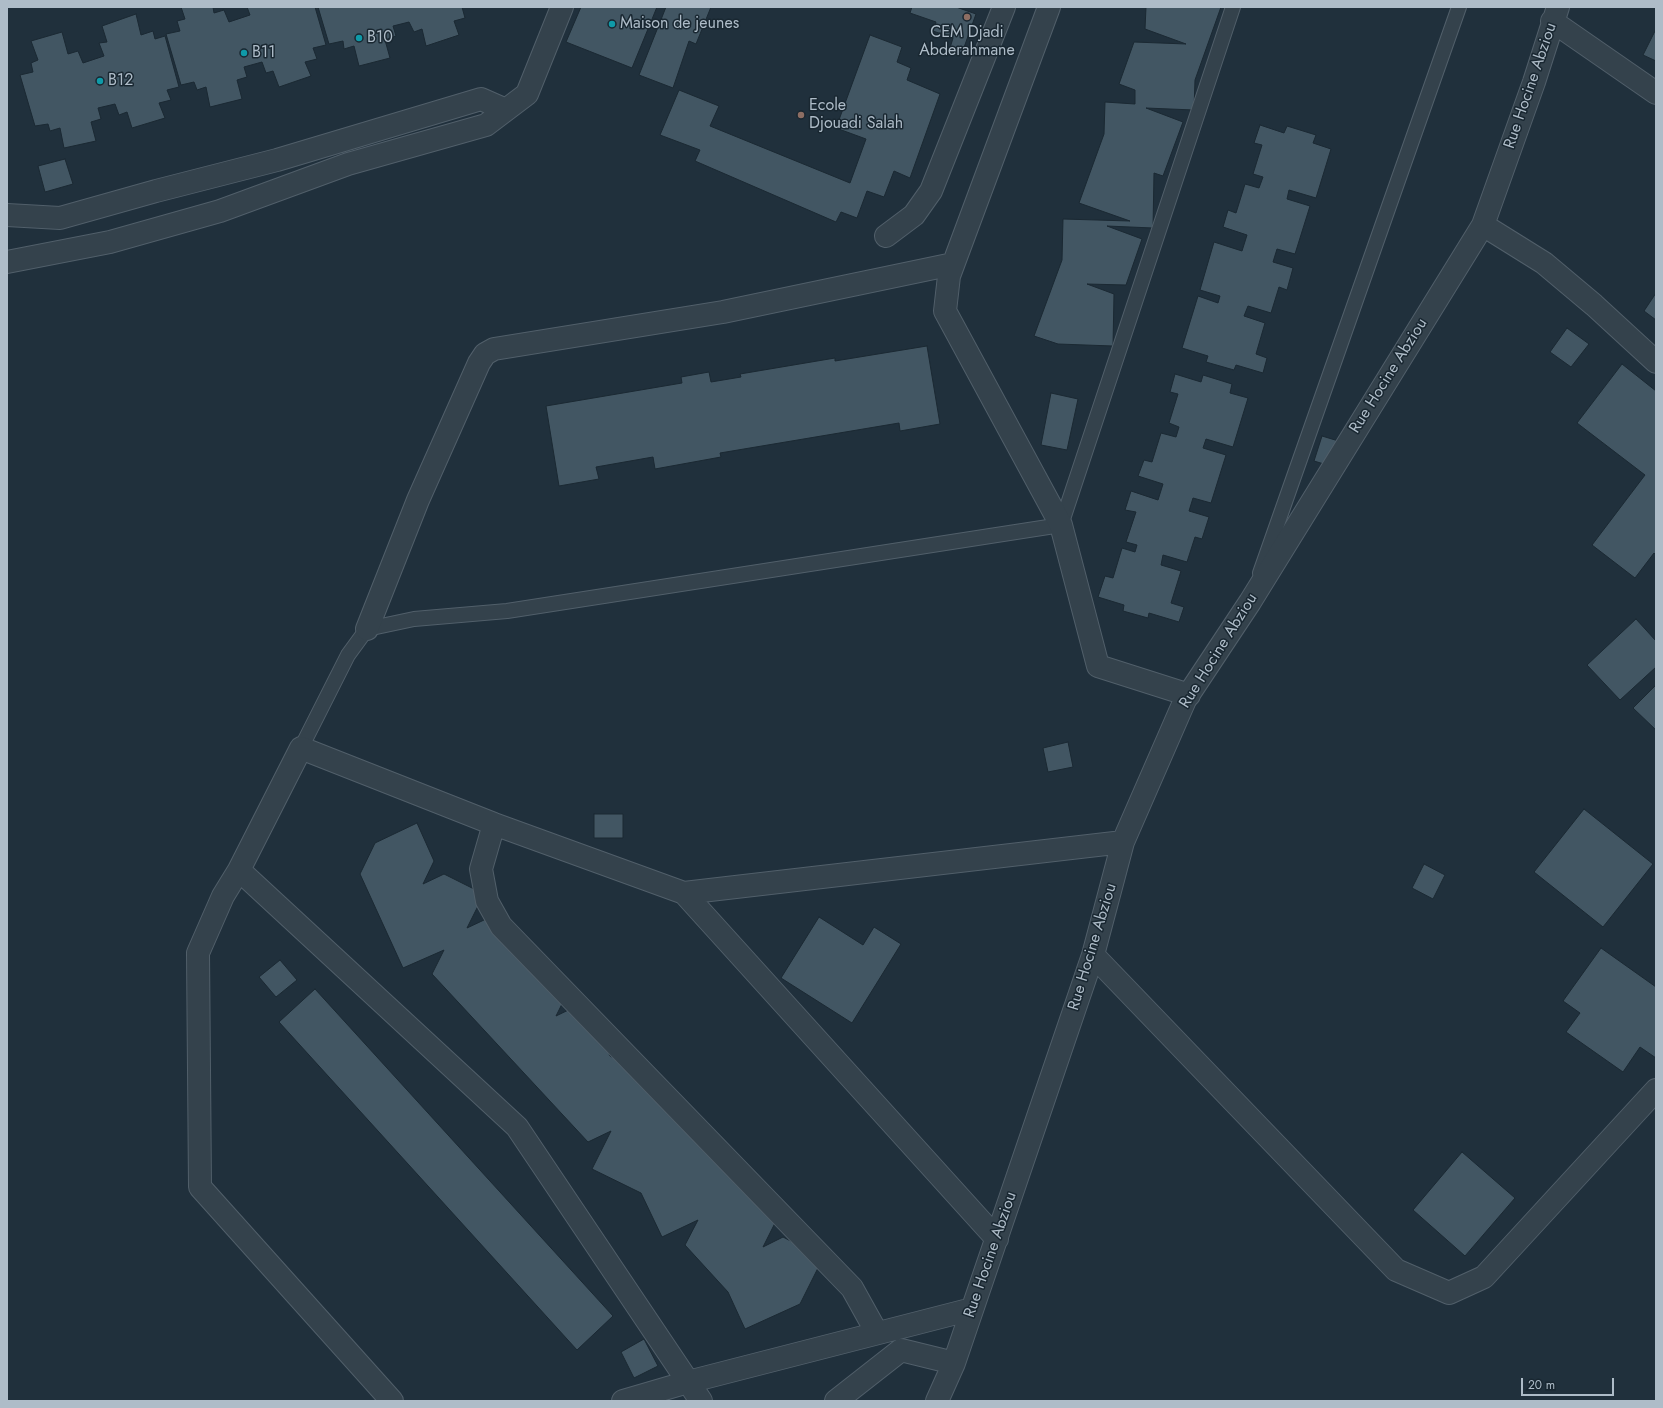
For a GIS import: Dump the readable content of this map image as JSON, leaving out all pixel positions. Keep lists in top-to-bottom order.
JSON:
{
  "streets": {
    "street": ["Rue Hocine Abziou"]
  },
  "places": [
    "CEM Djadi Abderahmane",
    "Maison de jeunes",
    "B10",
    "B11",
    "B12",
    "Ecole Djouadi Salah"
  ],
  "scale_bar": "20 m"
}
